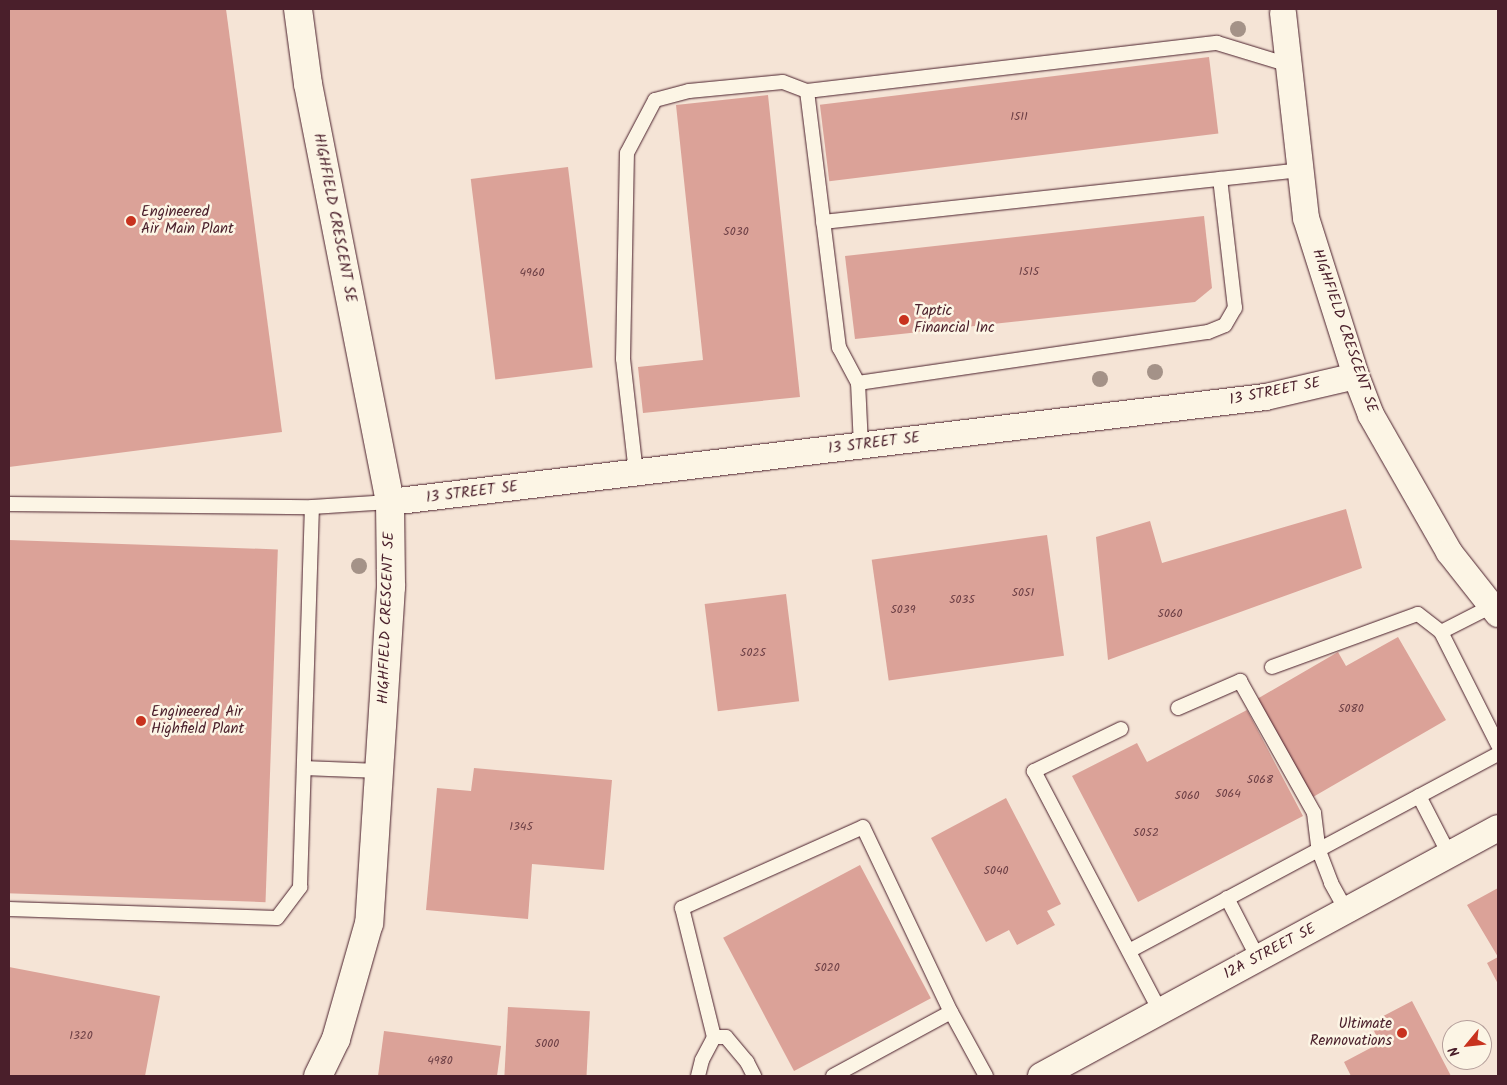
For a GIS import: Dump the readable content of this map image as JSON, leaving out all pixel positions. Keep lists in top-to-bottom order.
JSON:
{
  "streets": {
    "street": ["HIGHFIELD CRESCENT SE", "13 STREET SE", "12A STREET SE"]
  },
  "crossings": [
    ["HIGHFIELD CRESCENT SE", "13 STREET SE"]
  ],
  "places": [
    "Engineered Air Main Plant",
    "Taptic Financial Inc",
    "Engineered Air Highfield Plant",
    "Ultimate Rennovations"
  ],
  "house_numbers": [
    "1511",
    "5030",
    "1515",
    "4960",
    "5051",
    "5035",
    "5039",
    "5060",
    "5025",
    "5080",
    "5068",
    "5064",
    "5060",
    "1345",
    "5052",
    "5040",
    "5020",
    "1320",
    "5000",
    "4980"
  ],
  "north": "bottom left"
}
